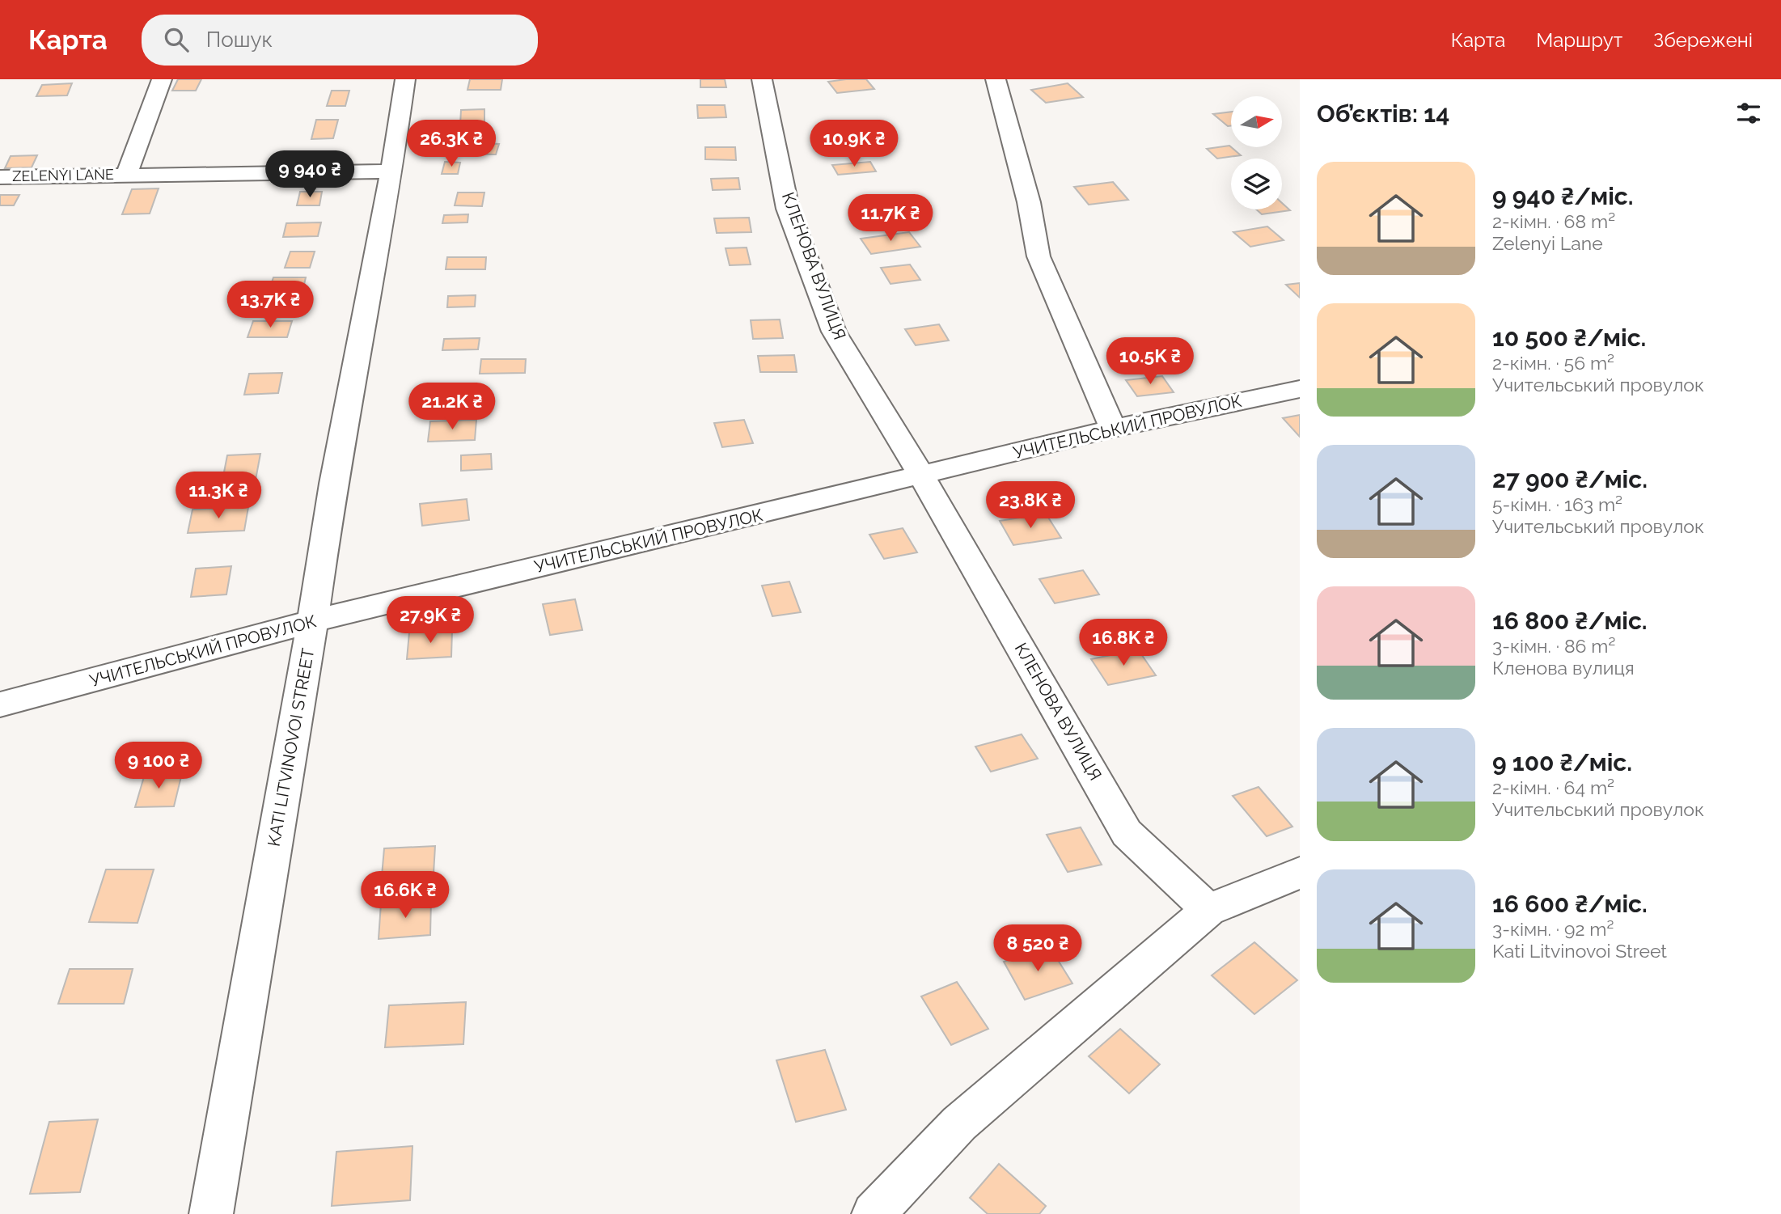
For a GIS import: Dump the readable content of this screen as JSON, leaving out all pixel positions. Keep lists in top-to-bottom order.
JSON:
{
  "streets": {
    "street": [
      "ZELENYI LANE",
      "КЛЕНОВА ВУЛИЦЯ",
      "УЧИТЕЛЬСЬКИЙ ПРОВУЛОК",
      "KATI LITVINOVOI STREET"
    ]
  },
  "crossings": [
    ["ZELENYI LANE", "KATI LITVINOVOI STREET"],
    ["КЛЕНОВА ВУЛИЦЯ", "УЧИТЕЛЬСЬКИЙ ПРОВУЛОК"],
    ["УЧИТЕЛЬСЬКИЙ ПРОВУЛОК", "KATI LITVINOVOI STREET"]
  ],
  "north": "right",
  "page": {
    "header": "Карта",
    "search": "Пошук",
    "nav": ["Карта", "Маршрут", "Збережені"],
    "heading": "Об’єктів: 14",
    "price": [
      "26.3K ₴",
      "10.9K ₴",
      "9 940 ₴",
      "11.7K ₴",
      "13.7K ₴",
      "10.5K ₴",
      "21.2K ₴",
      "11.3K ₴",
      "23.8K ₴",
      "27.9K ₴",
      "16.8K ₴",
      "9 100 ₴",
      "16.6K ₴",
      "8 520 ₴"
    ],
    "list": [
      {
        "name": "9 940 ₴/міс.",
        "note": "2-кімн. · 68 m² · Zelenyi Lane"
      },
      {
        "name": "10 500 ₴/міс.",
        "note": "2-кімн. · 56 m² · Учительський провулок"
      },
      {
        "name": "27 900 ₴/міс.",
        "note": "5-кімн. · 163 m² · Учительський провулок"
      },
      {
        "name": "16 800 ₴/міс.",
        "note": "3-кімн. · 86 m² · Кленова вулиця"
      },
      {
        "name": "9 100 ₴/міс.",
        "note": "2-кімн. · 64 m² · Учительський провулок"
      },
      {
        "name": "16 600 ₴/міс.",
        "note": "3-кімн. · 92 m² · Kati Litvinovoi Street"
      }
    ]
  }
}
